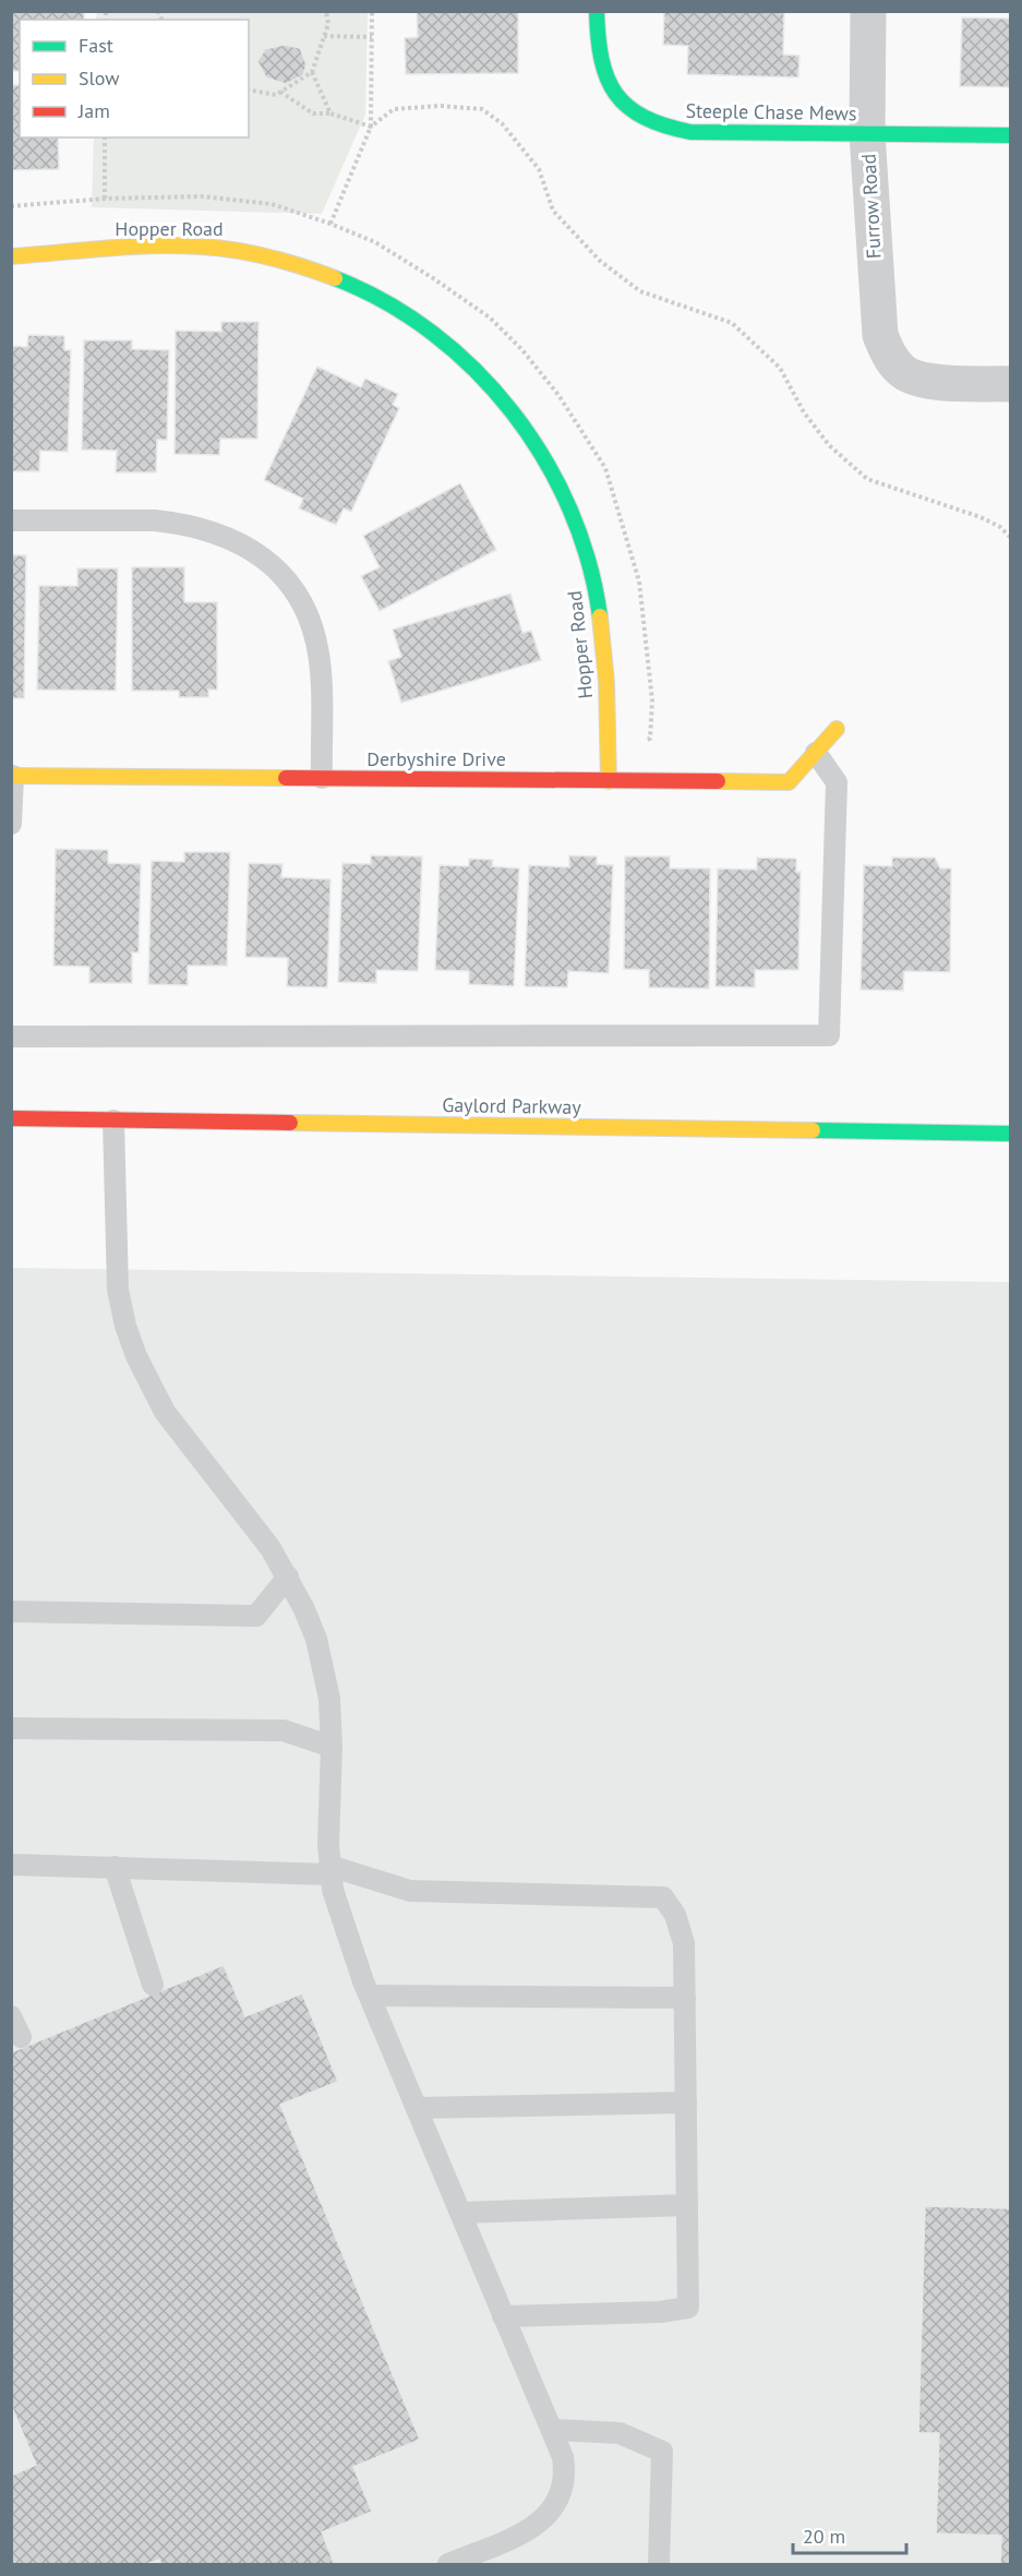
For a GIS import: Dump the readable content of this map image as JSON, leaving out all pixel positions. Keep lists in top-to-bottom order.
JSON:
{
  "streets": {
    "street": [
      "Steeple Chase Mews",
      "Furrow Road",
      "Hopper Road",
      "Derbyshire Drive",
      "Gaylord Parkway"
    ]
  },
  "crossings": [
    ["Steeple Chase Mews", "Furrow Road"],
    ["Hopper Road", "Derbyshire Drive"]
  ],
  "legend": ["Fast", "Slow", "Jam"],
  "scale_bar": "20 m"
}
